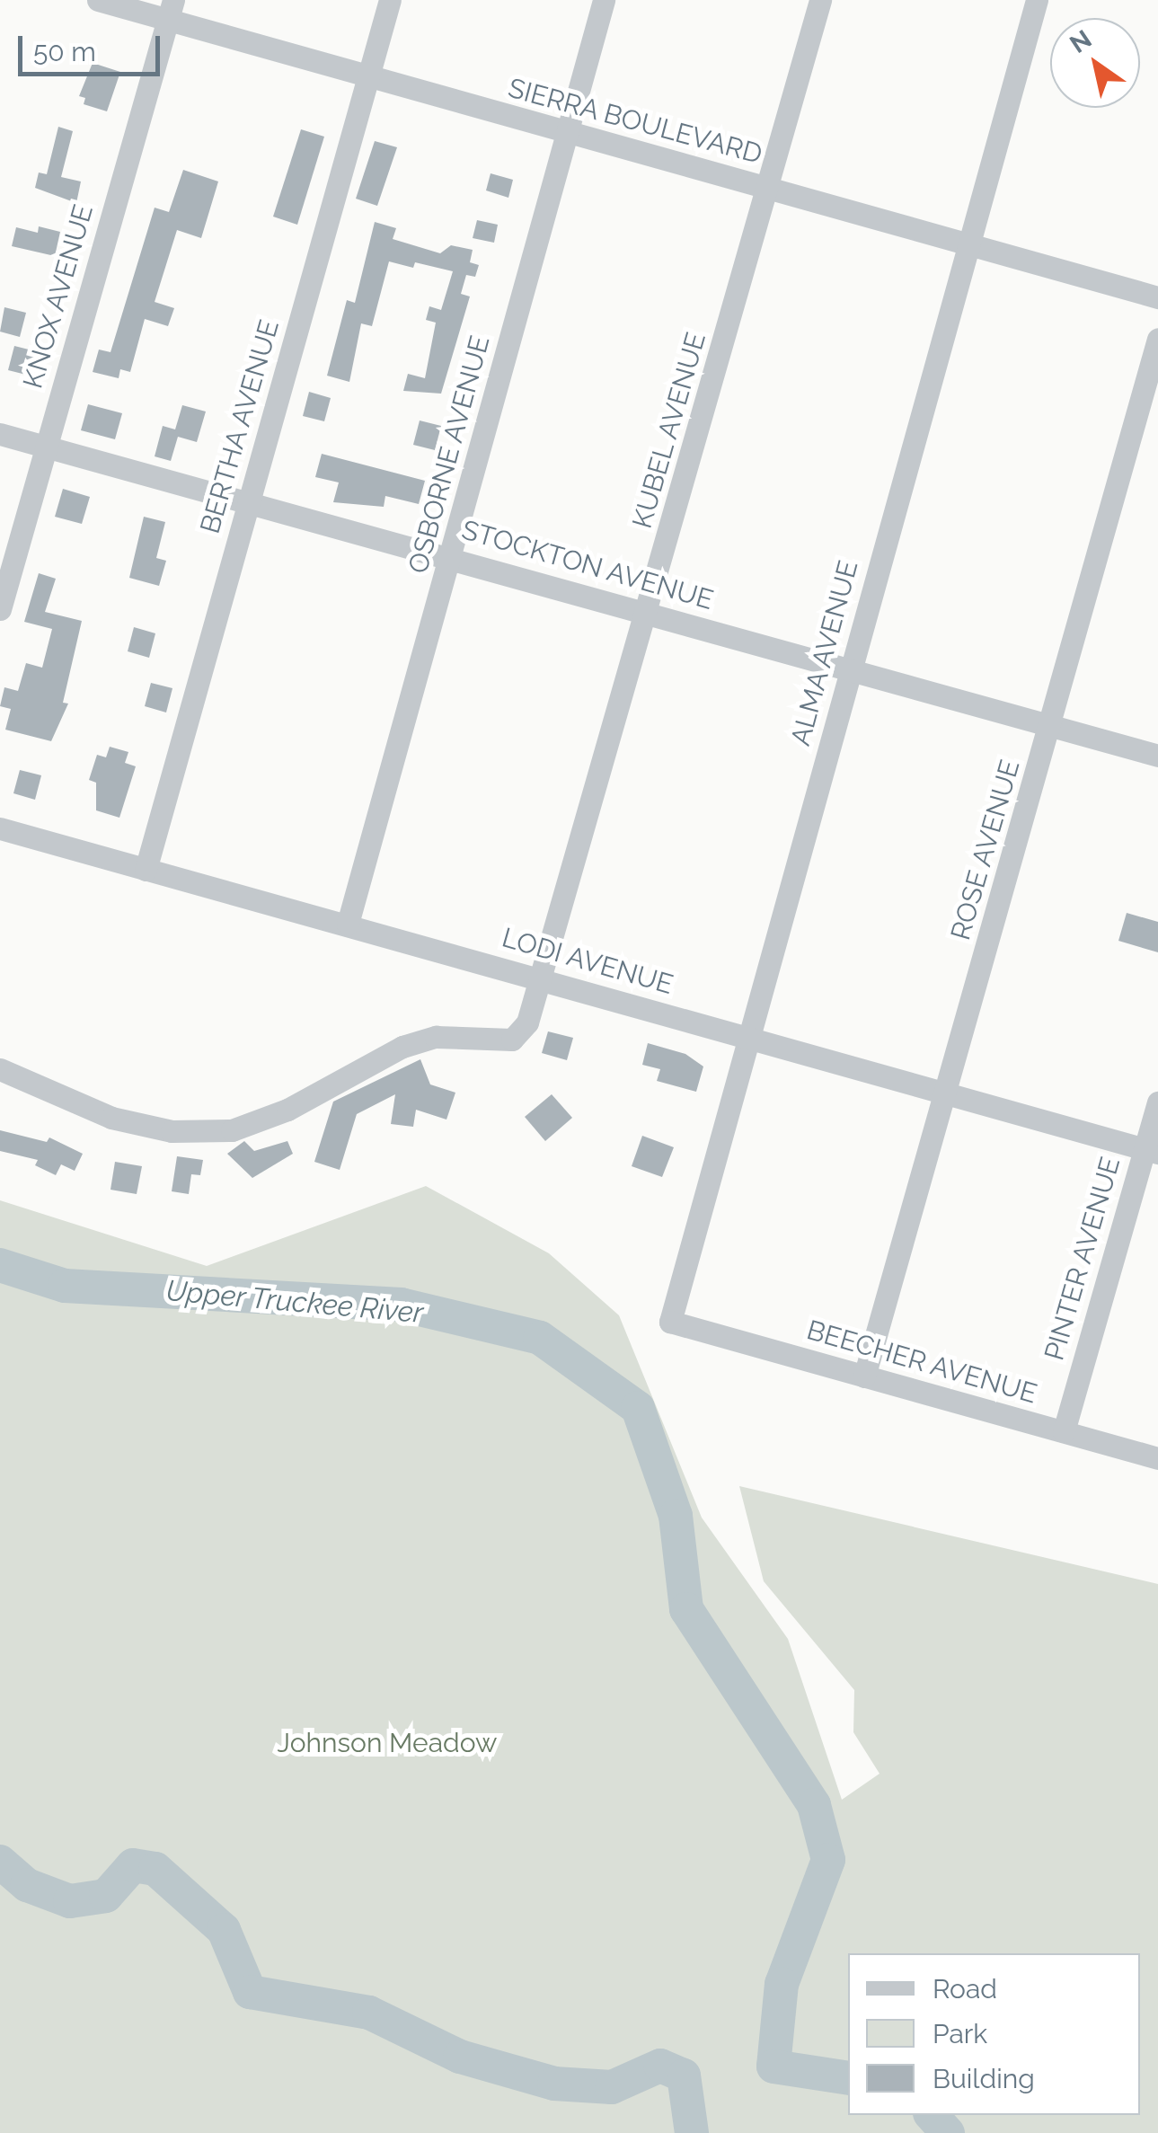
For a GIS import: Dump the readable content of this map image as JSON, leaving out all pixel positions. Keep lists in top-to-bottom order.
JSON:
{
  "streets": {
    "street": [
      "SIERRA BOULEVARD",
      "KNOX AVENUE",
      "BERTHA AVENUE",
      "KUBEL AVENUE",
      "OSBORNE AVENUE",
      "STOCKTON AVENUE",
      "ALMA AVENUE",
      "ROSE AVENUE",
      "LODI AVENUE",
      "PINTER AVENUE",
      "BEECHER AVENUE"
    ]
  },
  "crossings": [
    ["SIERRA BOULEVARD", "KNOX AVENUE"],
    ["SIERRA BOULEVARD", "BERTHA AVENUE"],
    ["SIERRA BOULEVARD", "KUBEL AVENUE"],
    ["SIERRA BOULEVARD", "OSBORNE AVENUE"],
    ["SIERRA BOULEVARD", "ALMA AVENUE"],
    ["KNOX AVENUE", "STOCKTON AVENUE"],
    ["BERTHA AVENUE", "STOCKTON AVENUE"],
    ["BERTHA AVENUE", "LODI AVENUE"],
    ["KUBEL AVENUE", "STOCKTON AVENUE"],
    ["KUBEL AVENUE", "LODI AVENUE"],
    ["OSBORNE AVENUE", "STOCKTON AVENUE"],
    ["OSBORNE AVENUE", "LODI AVENUE"],
    ["STOCKTON AVENUE", "ALMA AVENUE"],
    ["STOCKTON AVENUE", "ROSE AVENUE"],
    ["ALMA AVENUE", "LODI AVENUE"],
    ["ALMA AVENUE", "BEECHER AVENUE"],
    ["ROSE AVENUE", "LODI AVENUE"],
    ["ROSE AVENUE", "BEECHER AVENUE"],
    ["LODI AVENUE", "PINTER AVENUE"],
    ["PINTER AVENUE", "BEECHER AVENUE"]
  ],
  "water": ["Upper Truckee River"],
  "parks": ["Johnson Meadow"],
  "legend": ["Road", "Park", "Building"],
  "scale_bar": "50 m",
  "north": "top left"
}
